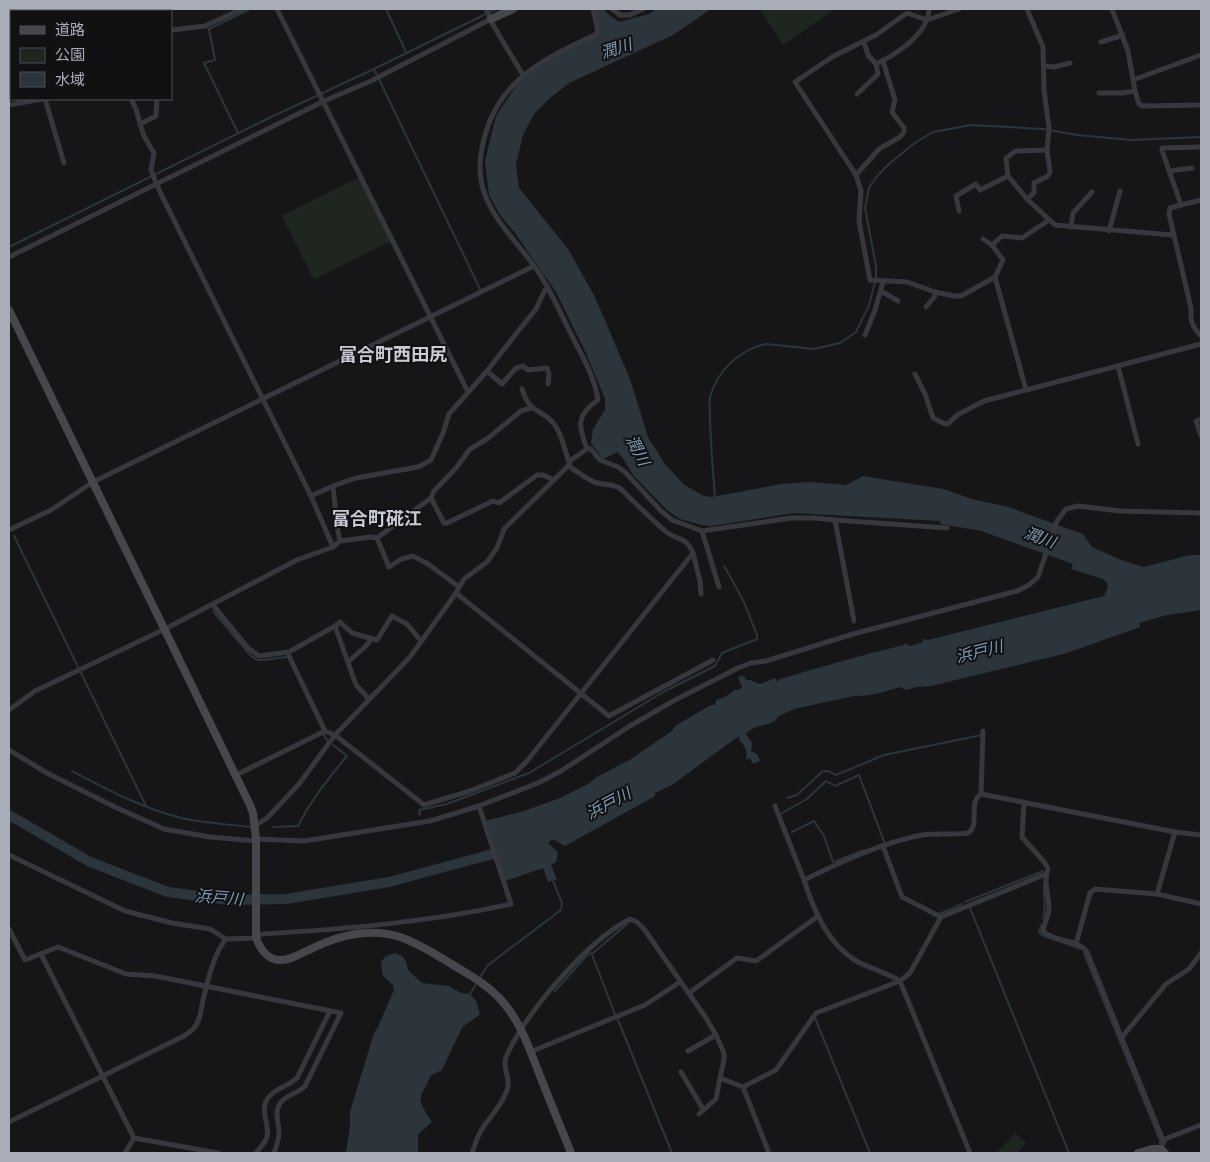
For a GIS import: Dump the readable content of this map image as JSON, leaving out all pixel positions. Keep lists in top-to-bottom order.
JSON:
{
  "districts": ["富合町西田尻", "富合町硴江"],
  "water": ["潤川", "浜戸川"],
  "legend": ["道路", "公園", "水域"]
}
